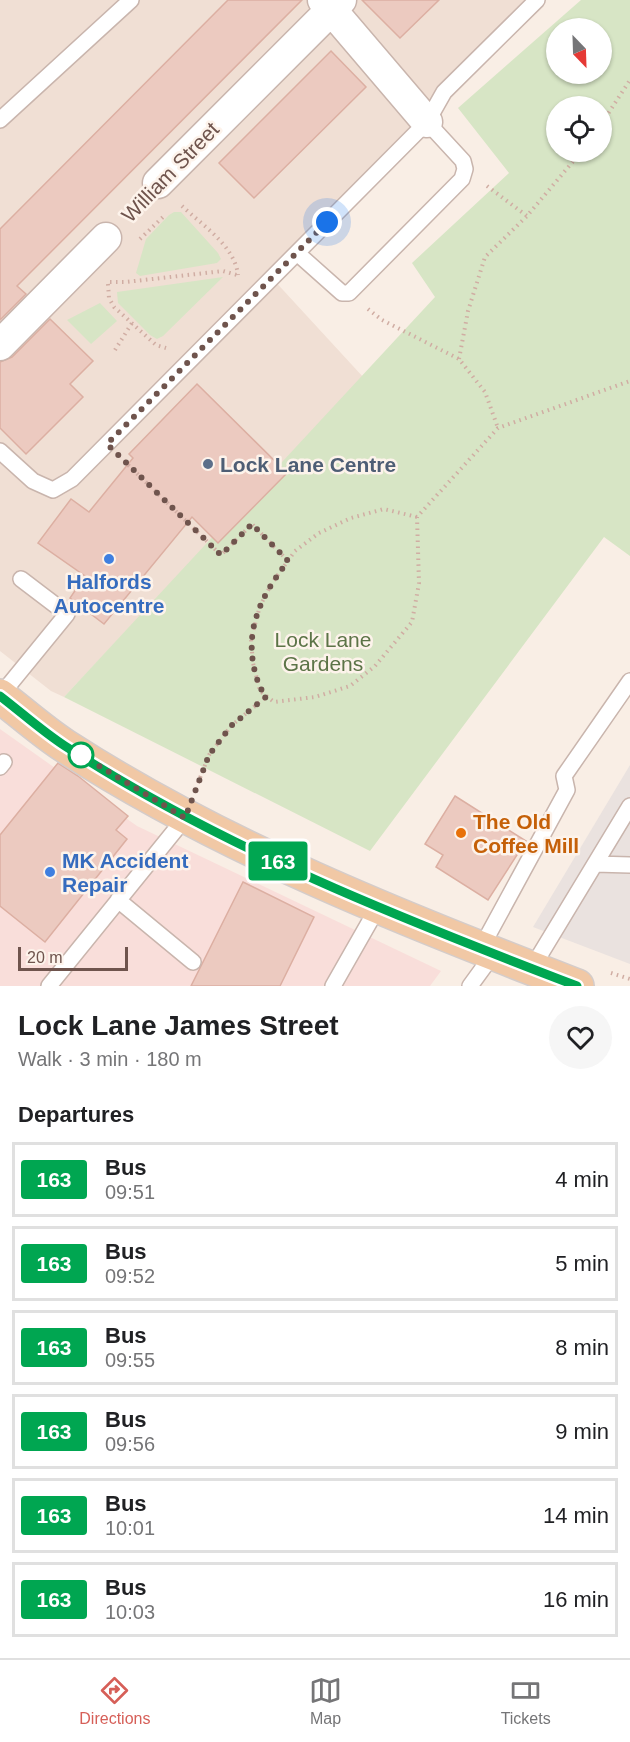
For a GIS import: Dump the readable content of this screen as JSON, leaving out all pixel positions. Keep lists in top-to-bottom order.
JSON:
{
  "streets": {
    "street": ["William Street"]
  },
  "parks": ["Lock Lane Gardens"],
  "places": [
    "Lock Lane Centre",
    "Halfords Autocentre",
    "The Old Coffee Mill",
    "MK Accident Repair"
  ],
  "lines": ["bus line 163"],
  "scale_bar": "20 m",
  "north": "bottom right",
  "page": {
    "on_map": "163",
    "scale": "20 m",
    "heading": [
      ["Lock Lane James Street", "Walk · 3 min · 180 m"],
      "Departures"
    ],
    "list": [
      {
        "mark": "163",
        "name": "Bus",
        "note": "09:51",
        "value": "4 min"
      },
      {
        "mark": "163",
        "name": "Bus",
        "note": "09:52",
        "value": "5 min"
      },
      {
        "mark": "163",
        "name": "Bus",
        "note": "09:55",
        "value": "8 min"
      },
      {
        "mark": "163",
        "name": "Bus",
        "note": "09:56",
        "value": "9 min"
      },
      {
        "mark": "163",
        "name": "Bus",
        "note": "10:01",
        "value": "14 min"
      },
      {
        "mark": "163",
        "name": "Bus",
        "note": "10:03",
        "value": "16 min"
      }
    ],
    "tabs": ["Directions", "Map", "Tickets"]
  }
}
